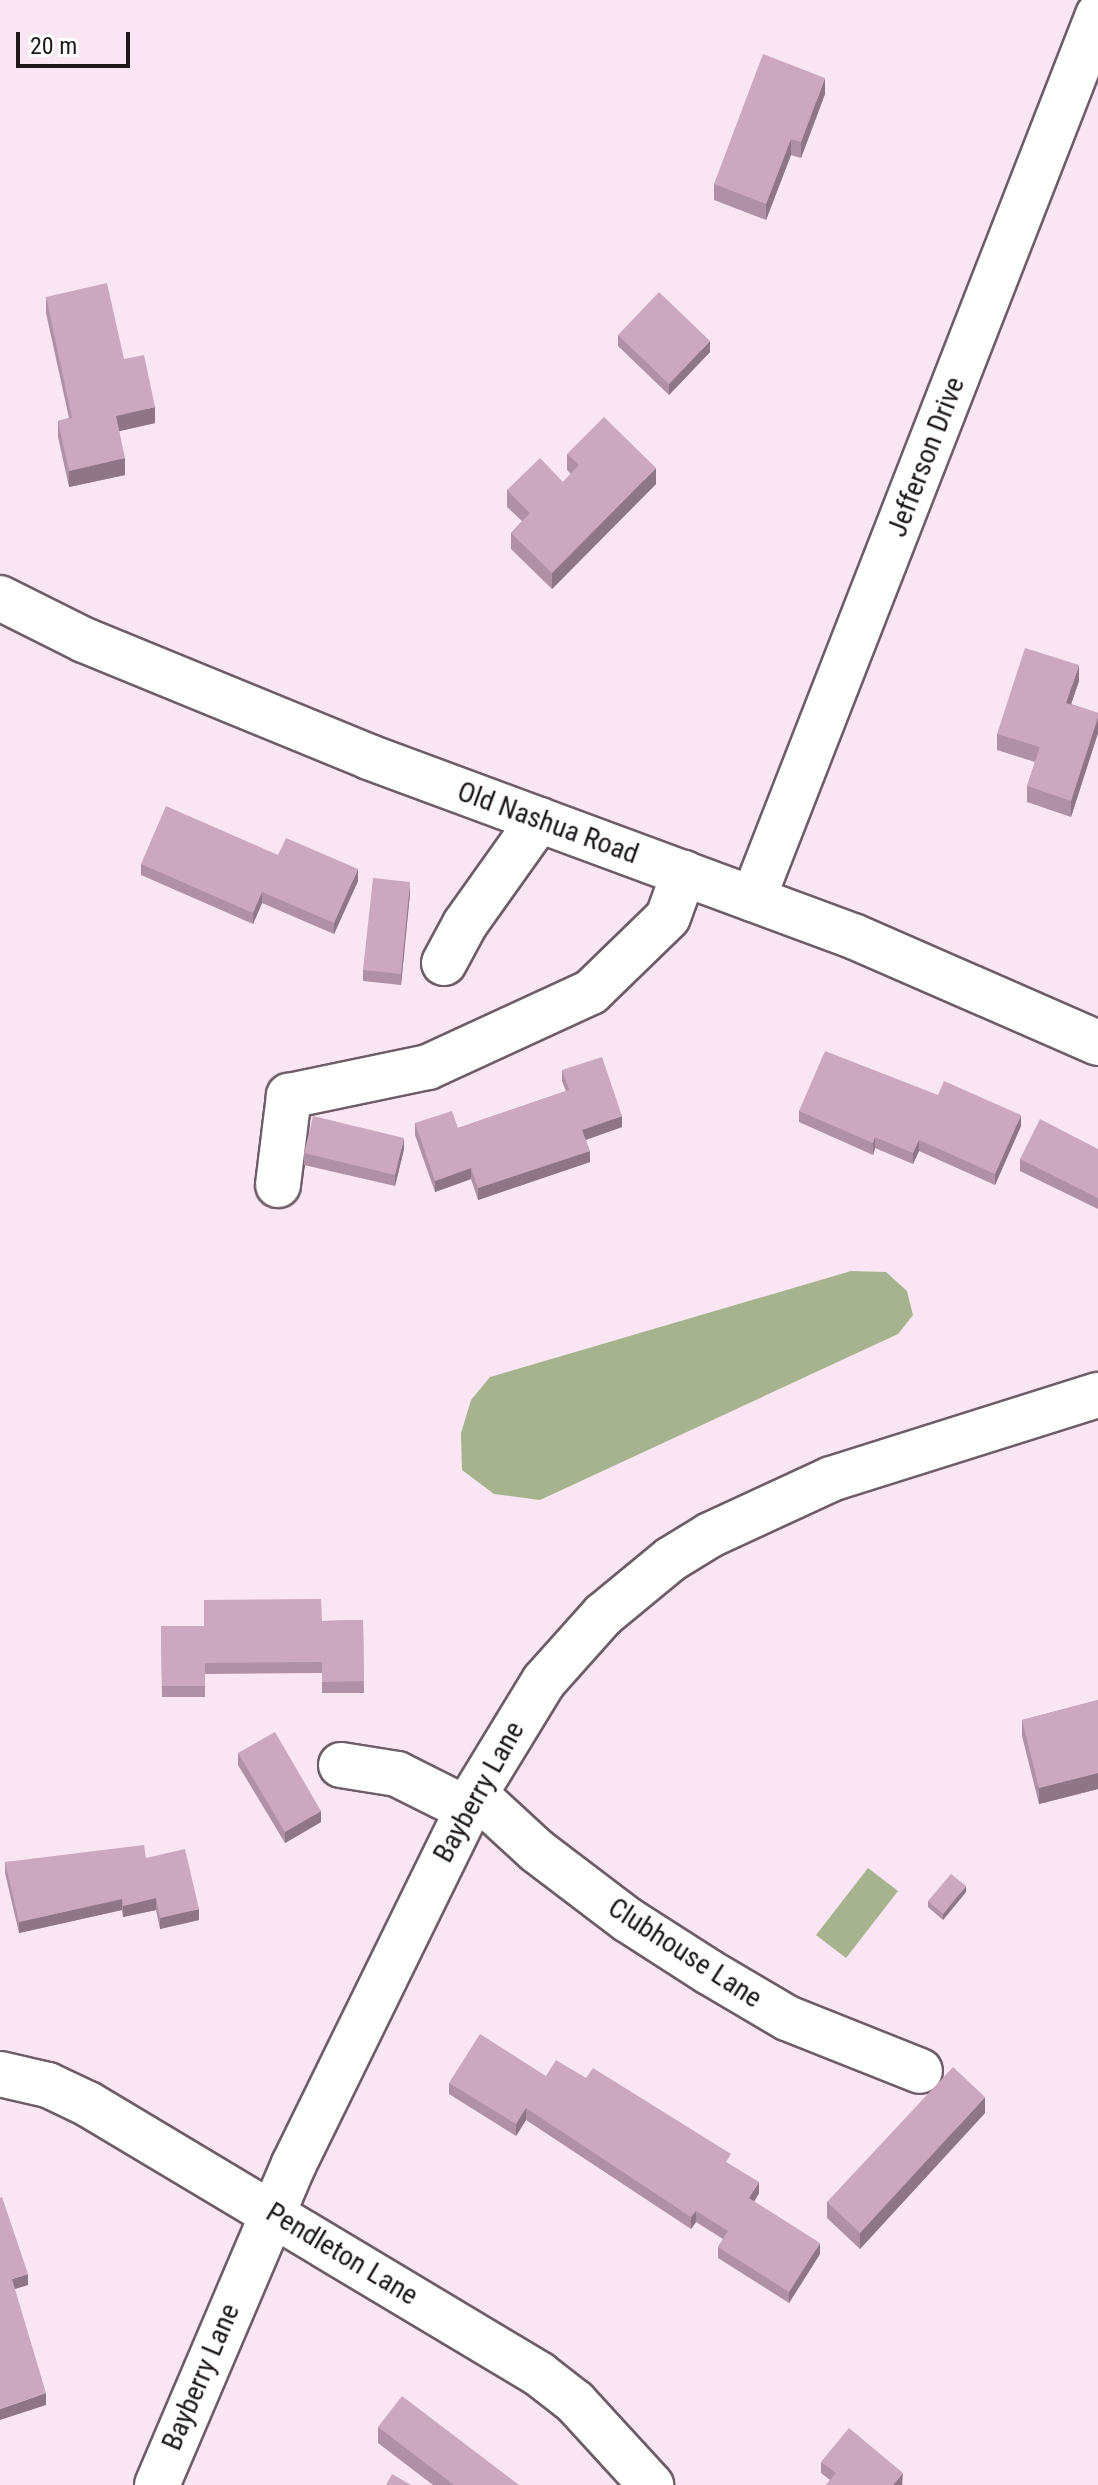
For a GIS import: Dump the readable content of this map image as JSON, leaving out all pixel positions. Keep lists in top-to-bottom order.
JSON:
{
  "streets": {
    "street": [
      "Jefferson Drive",
      "Old Nashua Road",
      "Bayberry Lane",
      "Clubhouse Lane",
      "Pendleton Lane"
    ]
  },
  "crossings": [
    ["Jefferson Drive", "Old Nashua Road"],
    ["Bayberry Lane", "Clubhouse Lane"],
    ["Bayberry Lane", "Pendleton Lane"]
  ],
  "scale_bar": "20 m"
}
